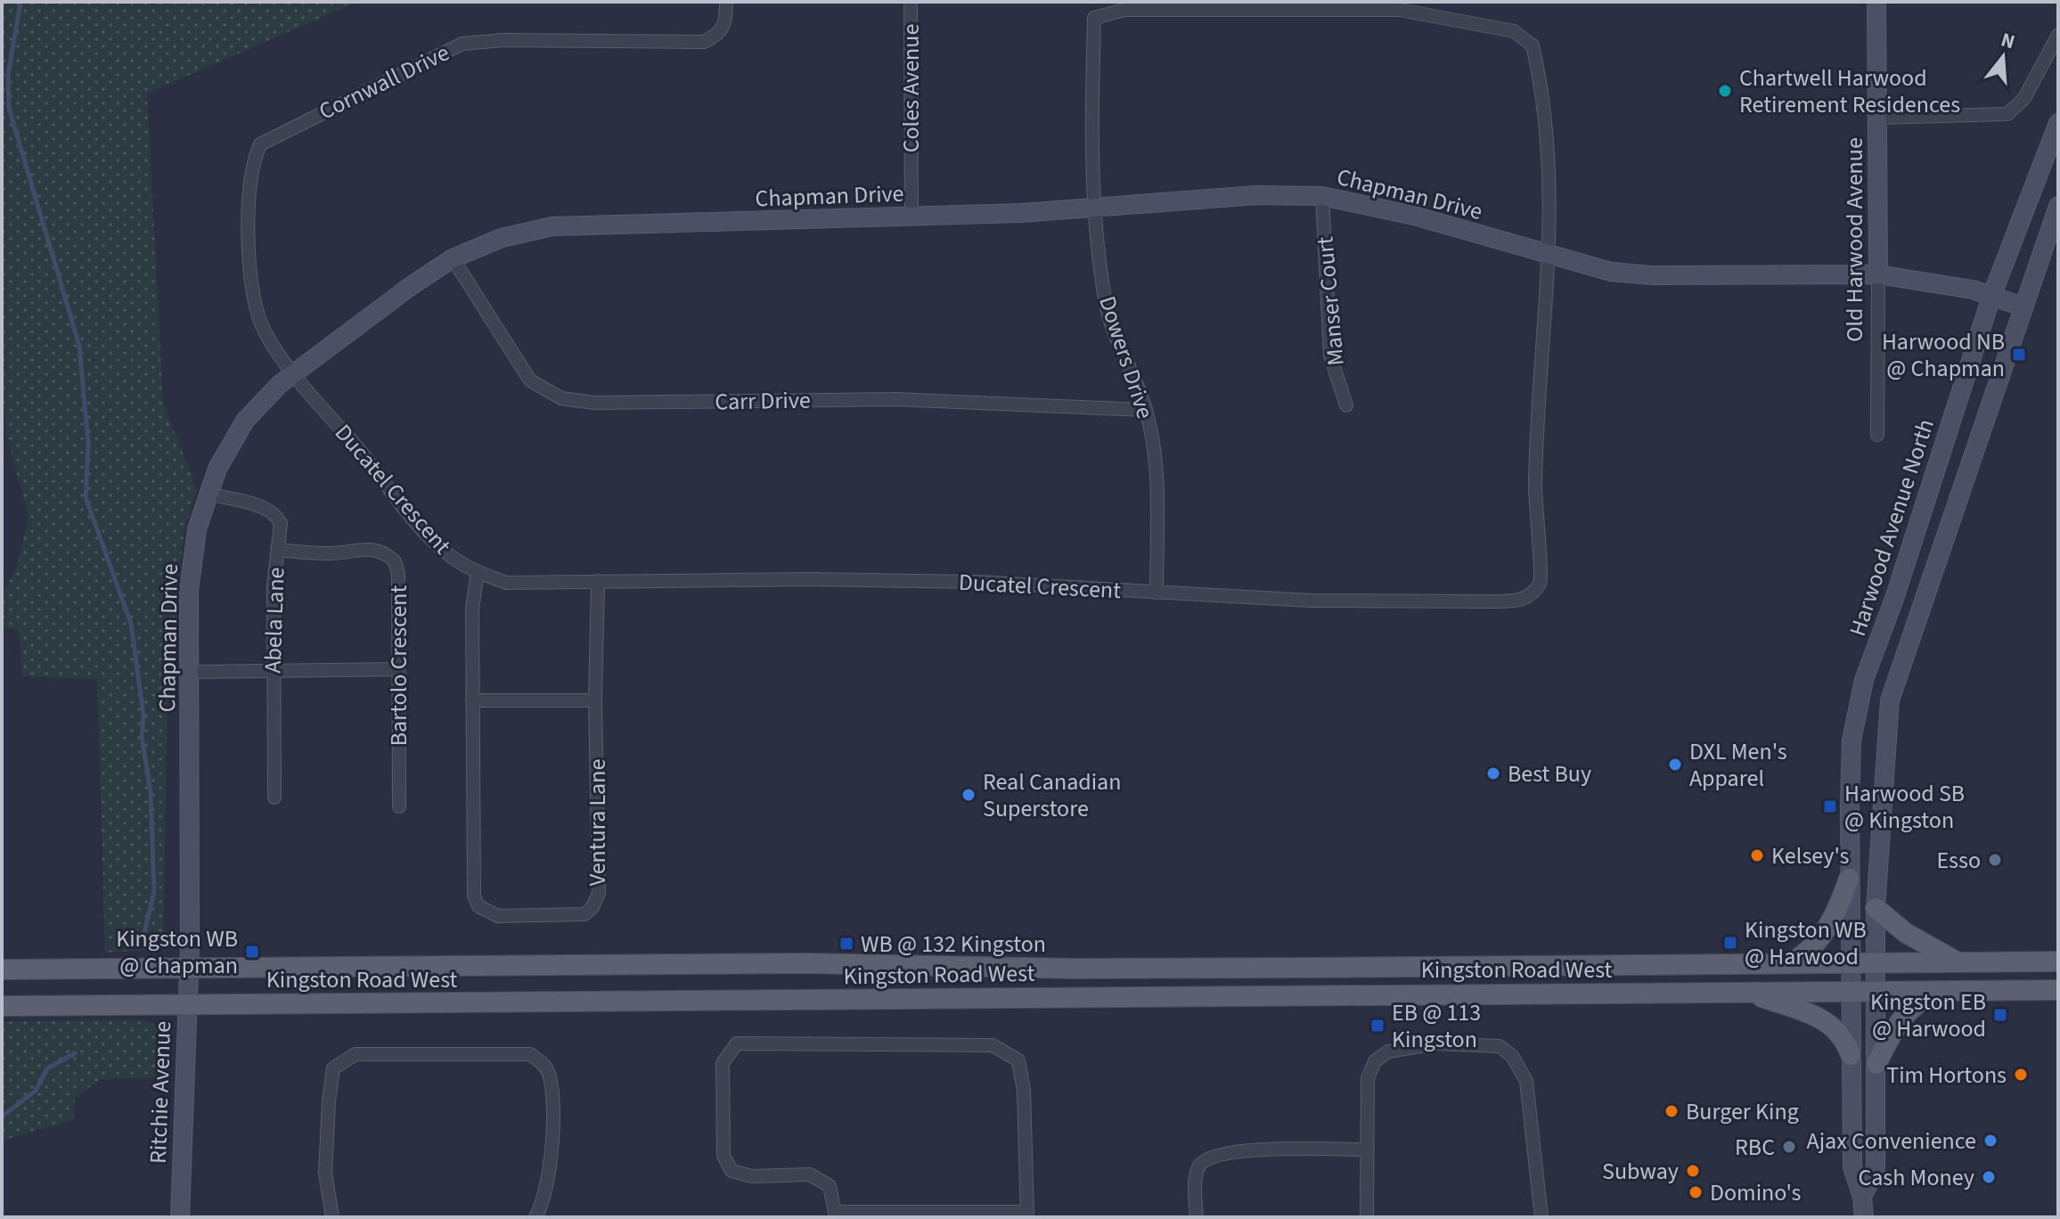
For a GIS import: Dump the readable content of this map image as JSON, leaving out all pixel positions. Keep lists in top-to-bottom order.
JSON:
{
  "streets": {
    "main road": ["Kingston Road West"],
    "street": [
      "Cornwall Drive",
      "Coles Avenue",
      "Chapman Drive",
      "Old Harwood Avenue",
      "Manser Court",
      "Dowers Drive",
      "Carr Drive",
      "Ducatel Crescent",
      "Harwood Avenue North",
      "Abela Lane",
      "Bartolo Crescent",
      "Ventura Lane",
      "Ritchie Avenue"
    ]
  },
  "crossings": [
    ["Cornwall Drive", "Chapman Drive"],
    ["Cornwall Drive", "Ducatel Crescent"],
    ["Coles Avenue", "Chapman Drive"],
    ["Chapman Drive", "Old Harwood Avenue"],
    ["Chapman Drive", "Manser Court"],
    ["Chapman Drive", "Dowers Drive"],
    ["Chapman Drive", "Carr Drive"],
    ["Chapman Drive", "Ducatel Crescent"],
    ["Chapman Drive", "Harwood Avenue North"],
    ["Chapman Drive", "Abela Lane"],
    ["Chapman Drive", "Kingston Road West"],
    ["Chapman Drive", "Ritchie Avenue"],
    ["Dowers Drive", "Carr Drive"],
    ["Dowers Drive", "Ducatel Crescent"],
    ["Ducatel Crescent", "Ventura Lane"],
    ["Harwood Avenue North", "Kingston Road West"],
    ["Abela Lane", "Bartolo Crescent"],
    ["Kingston Road West", "Ritchie Avenue"]
  ],
  "places": {
    "other": [
      "Chartwell Harwood Retirement Residences",
      "DXL Men's Apparel",
      "Best Buy",
      "Real Canadian Superstore",
      "Kelsey's",
      "Esso",
      "Tim Hortons",
      "Burger King",
      "Ajax Convenience",
      "RBC",
      "Subway",
      "Cash Money",
      "Domino's"
    ],
    "transit": [
      "Harwood NB @ Chapman",
      "Harwood SB @ Kingston",
      "Kingston WB @ Harwood",
      "WB @ 132 Kingston",
      "Kingston WB @ Chapman",
      "Kingston EB @ Harwood",
      "EB @ 113 Kingston"
    ]
  },
  "north": "top"
}
